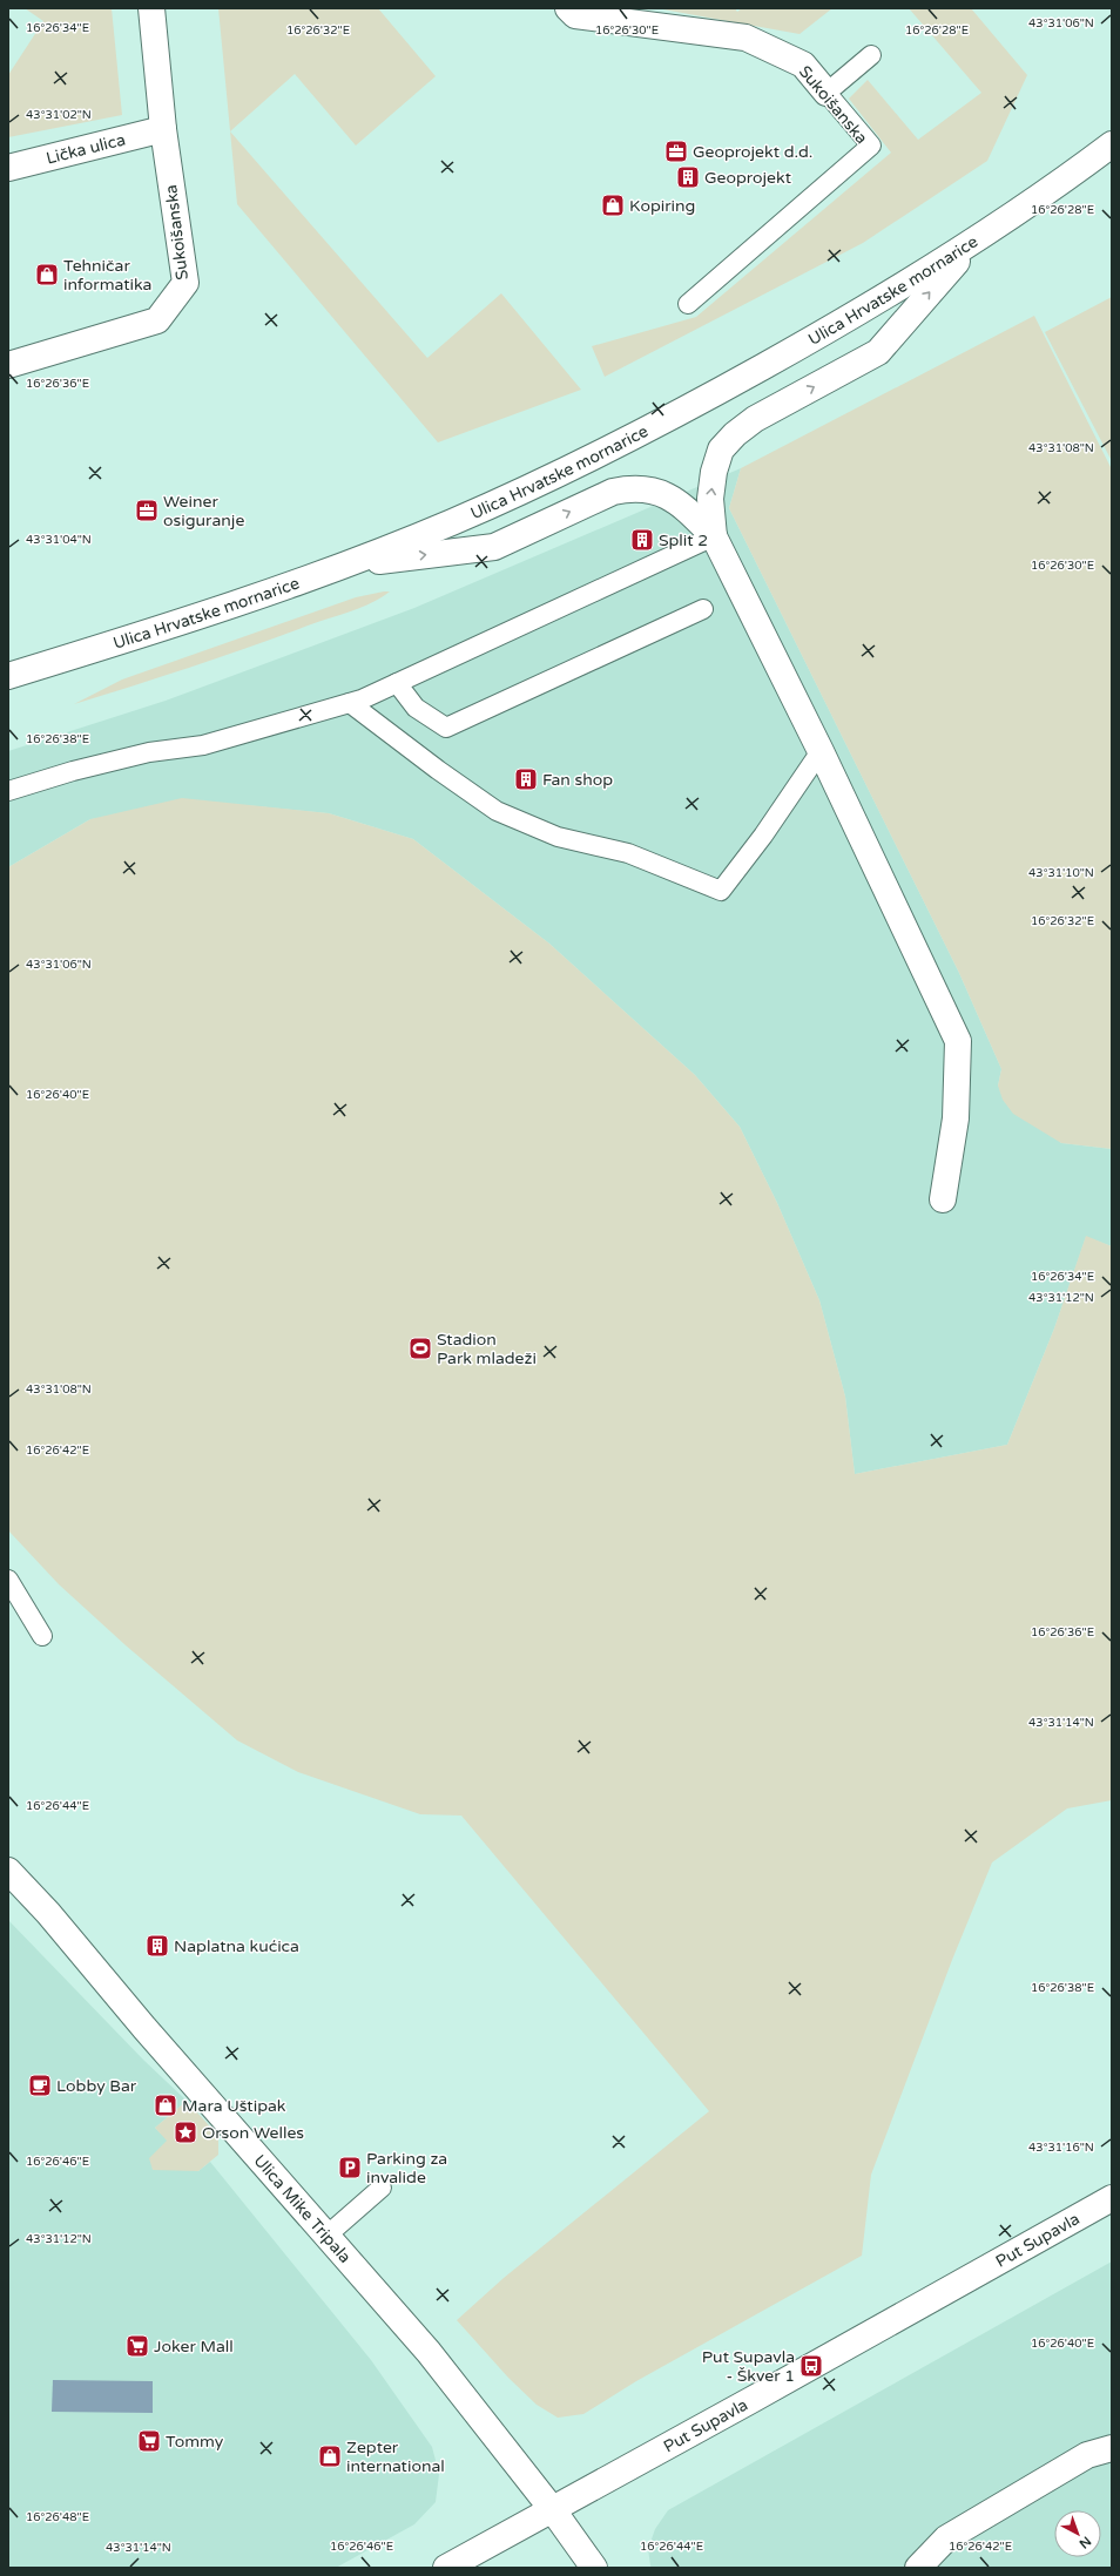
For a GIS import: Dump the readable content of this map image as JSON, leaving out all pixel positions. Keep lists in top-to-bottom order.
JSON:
{
  "streets": {
    "street": [
      "Sukoišanska",
      "Lička ulica",
      "Ulica Hrvatske mornarice",
      "Ulica Mike Tripala",
      "Put Supavla"
    ]
  },
  "crossings": [
    ["Sukoišanska", "Lička ulica"],
    ["Ulica Mike Tripala", "Put Supavla"]
  ],
  "places": {
    "office": ["Geoprojekt d.d.", "Weiner osiguranje"],
    "building": [
      "Geoprojekt",
      "Split 2",
      "Fan shop",
      "Naplatna kućica"
    ],
    "shop": [
      "Kopiring",
      "Tehničar informatika",
      "Mara Uštipak",
      "Zepter international"
    ],
    "sports": ["Stadion Park mladeži"],
    "cafe": ["Lobby Bar"],
    "place": ["Orson Welles"],
    "parking": ["Parking za invalide"],
    "supermarket": ["Joker Mall", "Tommy"],
    "bus stop": ["Put Supavla - Škver 1"]
  },
  "north": "bottom right",
  "coordinates": [
    "43°31'06\"N",
    "16°26'34\"E",
    "16°26'32\"E",
    "16°26'30\"E",
    "16°26'28\"E",
    "43°31'02\"N",
    "16°26'36\"E",
    "43°31'08\"N",
    "43°31'04\"N",
    "16°26'38\"E",
    "43°31'10\"N",
    "16°26'40\"E",
    "43°31'12\"N",
    "16°26'42\"E",
    "43°31'14\"N",
    "16°26'44\"E",
    "43°31'16\"N",
    "16°26'46\"E",
    "16°26'48\"E"
  ]
}
